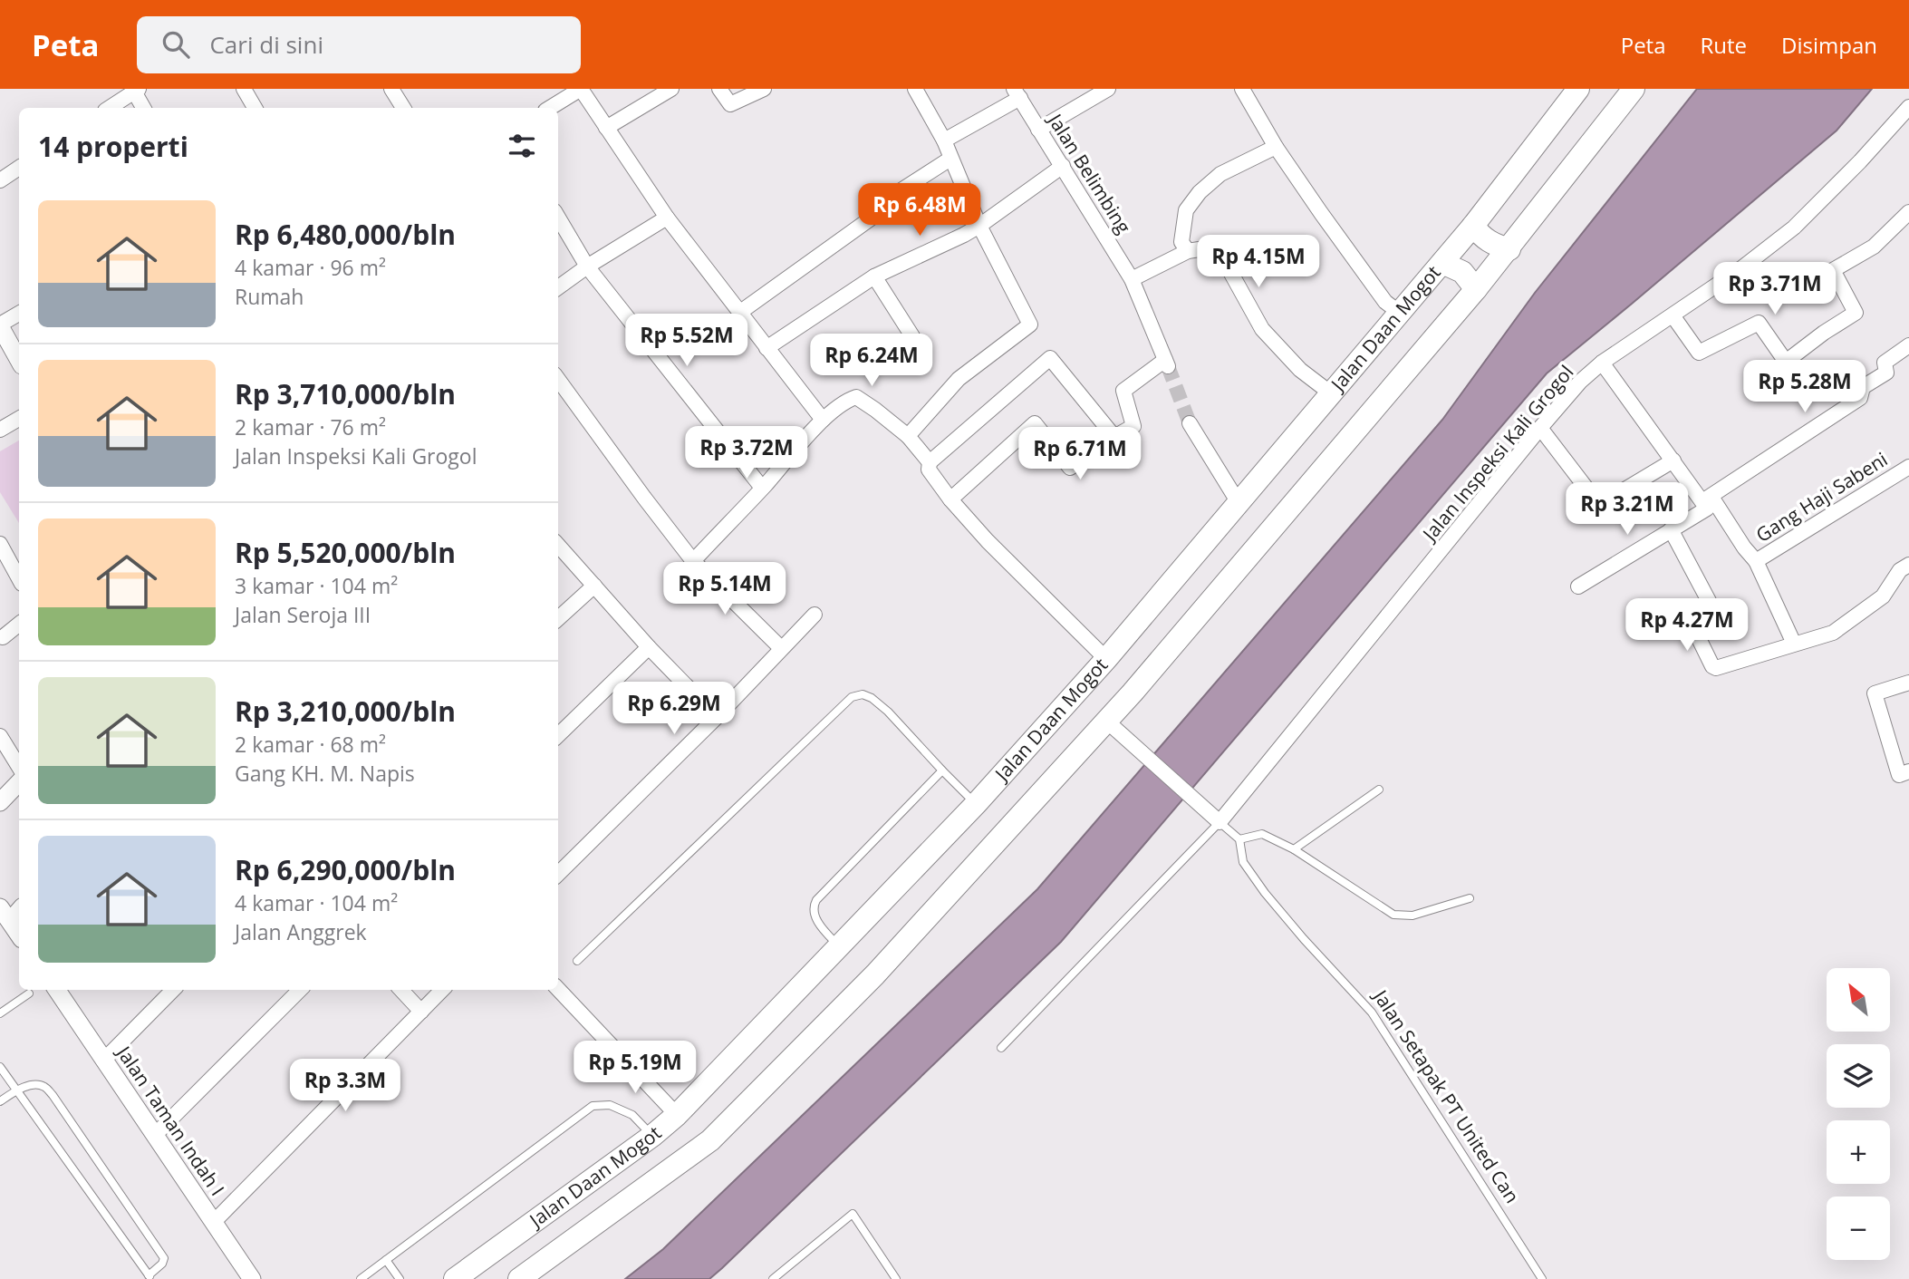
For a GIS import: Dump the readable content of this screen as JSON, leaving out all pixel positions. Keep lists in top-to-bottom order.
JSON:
{
  "streets": {
    "highway": ["Jalan Daan Mogot"],
    "street": [
      "Jalan Belimbing",
      "Jalan Inspeksi Kali Grogol",
      "Gang Haji Sabeni",
      "Jalan Taman Indah I"
    ],
    "lane": ["Jalan Setapak PT United Can"]
  },
  "crossings": [
    ["Jalan Inspeksi Kali Grogol", "Gang Haji Sabeni"]
  ],
  "north": "top left",
  "page": {
    "header": "Peta",
    "search": "Cari di sini",
    "nav": ["Peta", "Rute", "Disimpan"],
    "heading": "14 properti",
    "price": [
      "Rp 6.48M",
      "Rp 4.15M",
      "Rp 3.71M",
      "Rp 5.52M",
      "Rp 6.24M",
      "Rp 5.28M",
      "Rp 3.72M",
      "Rp 6.71M",
      "Rp 3.21M",
      "Rp 5.14M",
      "Rp 4.27M",
      "Rp 6.29M",
      "Rp 5.19M",
      "Rp 3.3M"
    ],
    "list": [
      {
        "name": "Rp 6,480,000/bln",
        "note": "4 kamar · 96 m² · Rumah"
      },
      {
        "name": "Rp 3,710,000/bln",
        "note": "2 kamar · 76 m² · Jalan Inspeksi Kali Grogol"
      },
      {
        "name": "Rp 5,520,000/bln",
        "note": "3 kamar · 104 m² · Jalan Seroja III"
      },
      {
        "name": "Rp 3,210,000/bln",
        "note": "2 kamar · 68 m² · Gang KH. M. Napis"
      },
      {
        "name": "Rp 6,290,000/bln",
        "note": "4 kamar · 104 m² · Jalan Anggrek"
      }
    ],
    "map_buttons": ["+", "−"]
  }
}
